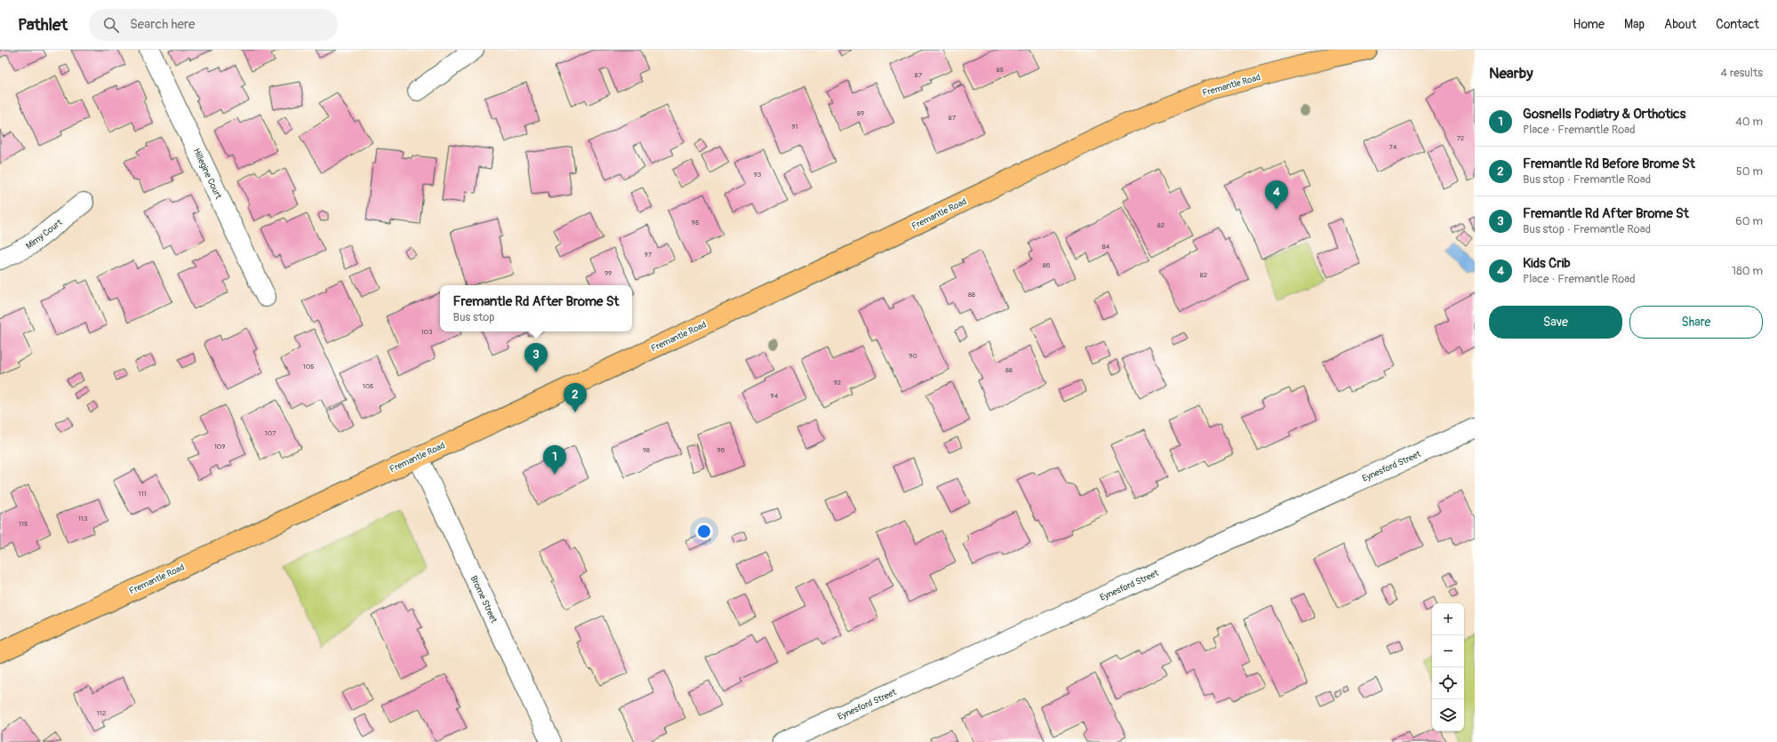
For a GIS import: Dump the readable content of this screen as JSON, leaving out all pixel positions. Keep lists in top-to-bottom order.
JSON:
{
  "streets": {
    "main road": ["Fremantle Road"],
    "street": [
      "Hillegine Court",
      "Mimy Court",
      "Eynesford Street",
      "Brome Street"
    ]
  },
  "crossings": [
    ["Fremantle Road", "Brome Street"]
  ],
  "house_numbers": [
    "85",
    "87",
    "89",
    "87",
    "91",
    "72",
    "74",
    "93",
    "95",
    "82",
    "84",
    "97",
    "86",
    "99",
    "82",
    "88",
    "103",
    "90",
    "105",
    "88",
    "92",
    "105",
    "94",
    "107",
    "109",
    "98",
    "96",
    "111",
    "113",
    "115",
    "112"
  ],
  "page": {
    "header": "Pathlet",
    "search": "Search here",
    "nav": [
      "Home",
      "Map",
      "About",
      "Contact"
    ],
    "heading": ["Nearby", "4 results"],
    "list": [
      {
        "mark": "1",
        "name": "Gosnells Podiatry & Orthotics",
        "note": "Place · Fremantle Road",
        "value": "40 m"
      },
      {
        "mark": "2",
        "name": "Fremantle Rd Before Brome St",
        "note": "Bus stop · Fremantle Road",
        "value": "50 m"
      },
      {
        "mark": "3",
        "name": "Fremantle Rd After Brome St",
        "note": "Bus stop · Fremantle Road",
        "value": "60 m"
      },
      {
        "mark": "4",
        "name": "Kids Crib",
        "note": "Place · Fremantle Road",
        "value": "180 m"
      }
    ],
    "pins": [
      "4",
      "3",
      "2",
      "1"
    ],
    "popup": ["Fremantle Rd After Brome St", "Bus stop"],
    "buttons": ["Save", "Share"],
    "map_buttons": ["+", "−"]
  }
}
